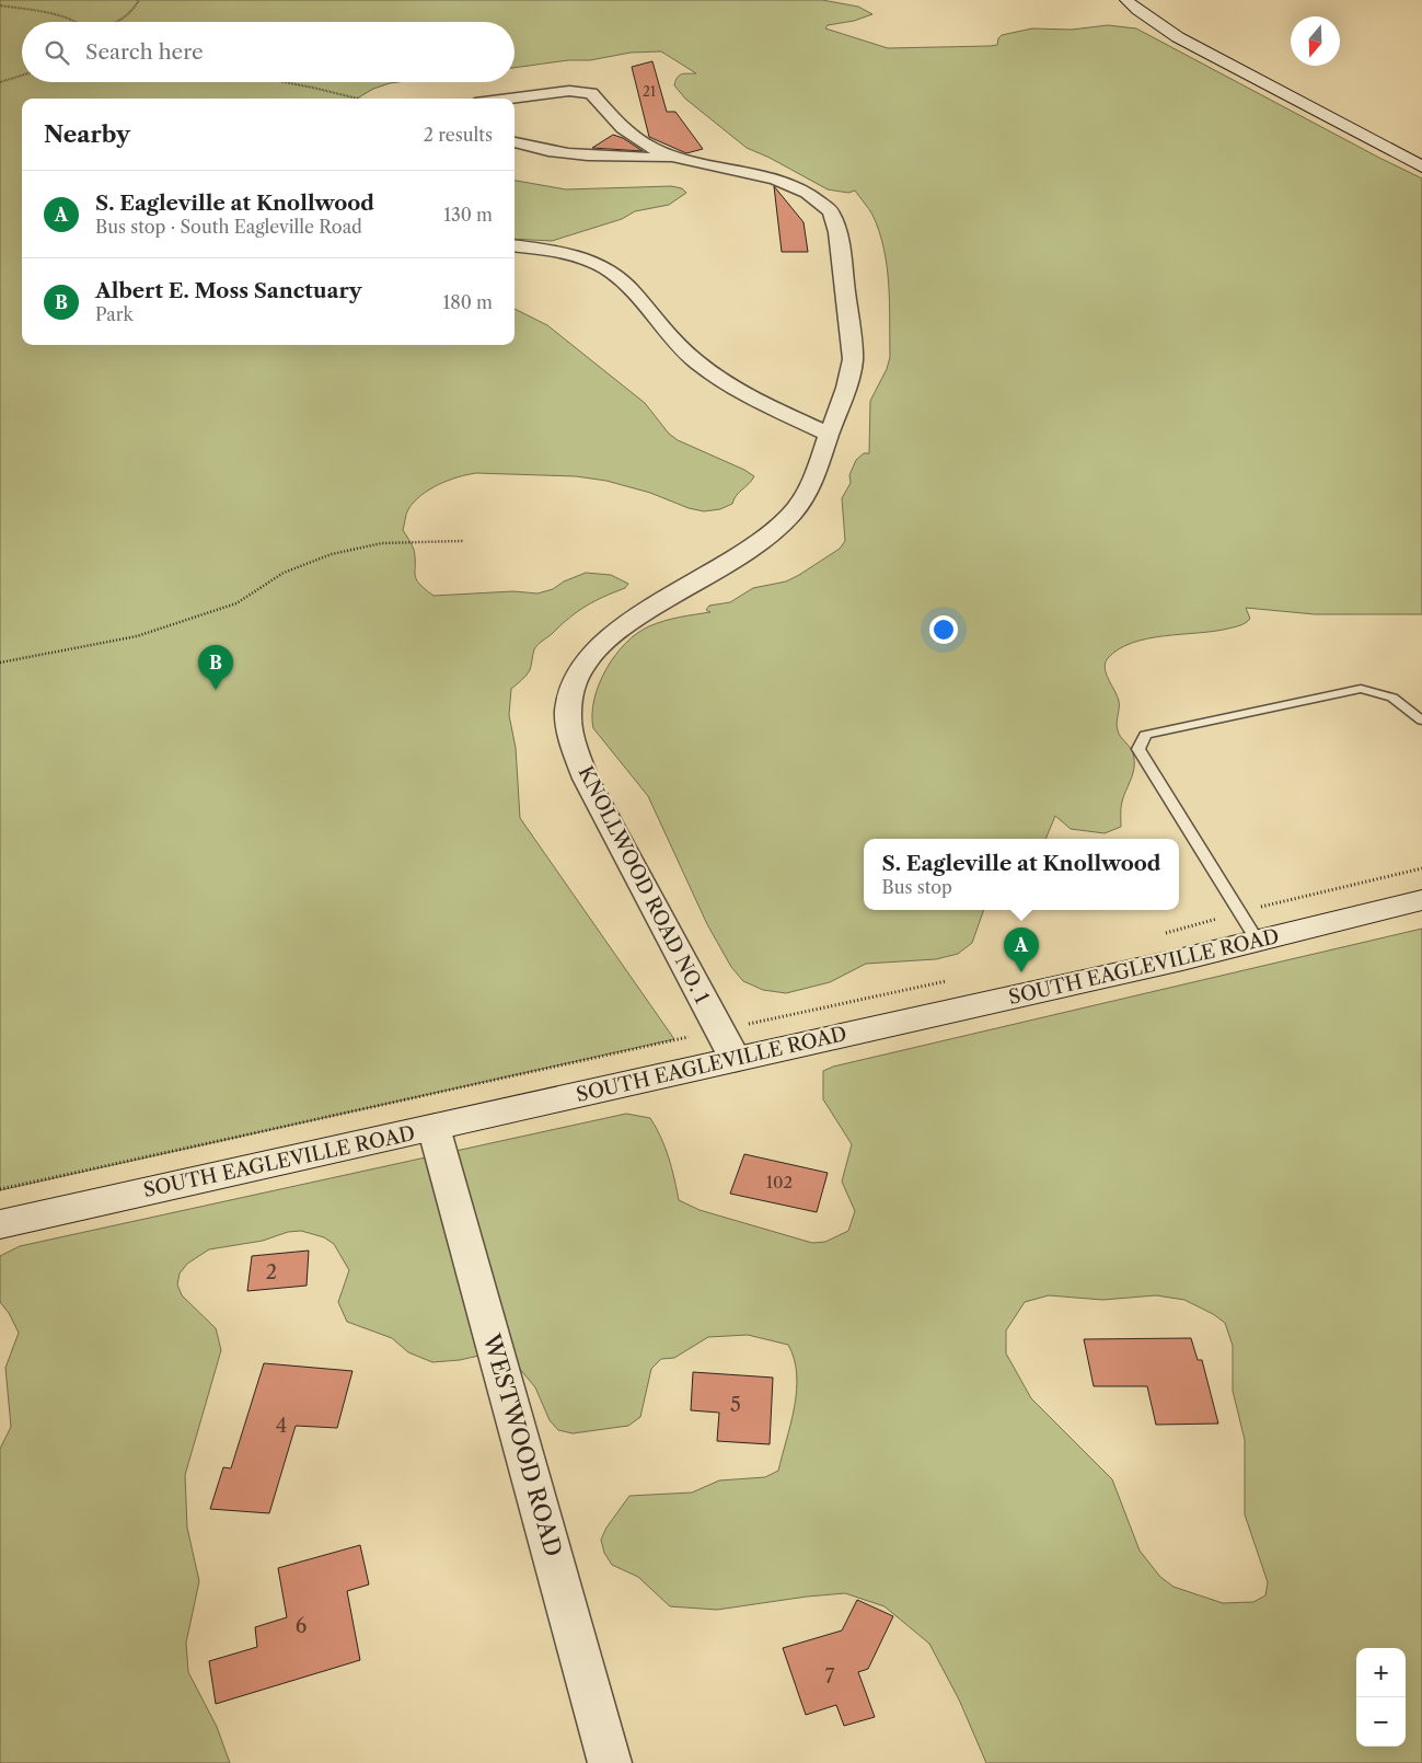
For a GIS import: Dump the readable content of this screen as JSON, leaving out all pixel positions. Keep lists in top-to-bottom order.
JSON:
{
  "streets": {
    "main road": ["SOUTH EAGLEVILLE ROAD"],
    "street": ["KNOLLWOOD ROAD NO. 1", "WESTWOOD ROAD"]
  },
  "crossings": [
    ["KNOLLWOOD ROAD NO. 1", "SOUTH EAGLEVILLE ROAD"],
    ["SOUTH EAGLEVILLE ROAD", "WESTWOOD ROAD"]
  ],
  "house_numbers": [
    "21",
    "102",
    "2",
    "5",
    "4",
    "6",
    "7"
  ],
  "north": "bottom",
  "page": {
    "search": "Search here",
    "heading": ["Nearby", "2 results"],
    "list": [
      {
        "mark": "A",
        "name": "S. Eagleville at Knollwood",
        "note": "Bus stop · South Eagleville Road",
        "value": "130 m"
      },
      {
        "mark": "B",
        "name": "Albert E. Moss Sanctuary",
        "note": "Park",
        "value": "180 m"
      }
    ],
    "pins": ["B", "A"],
    "popup": ["S. Eagleville at Knollwood", "Bus stop"],
    "map_buttons": ["+", "−"]
  }
}
